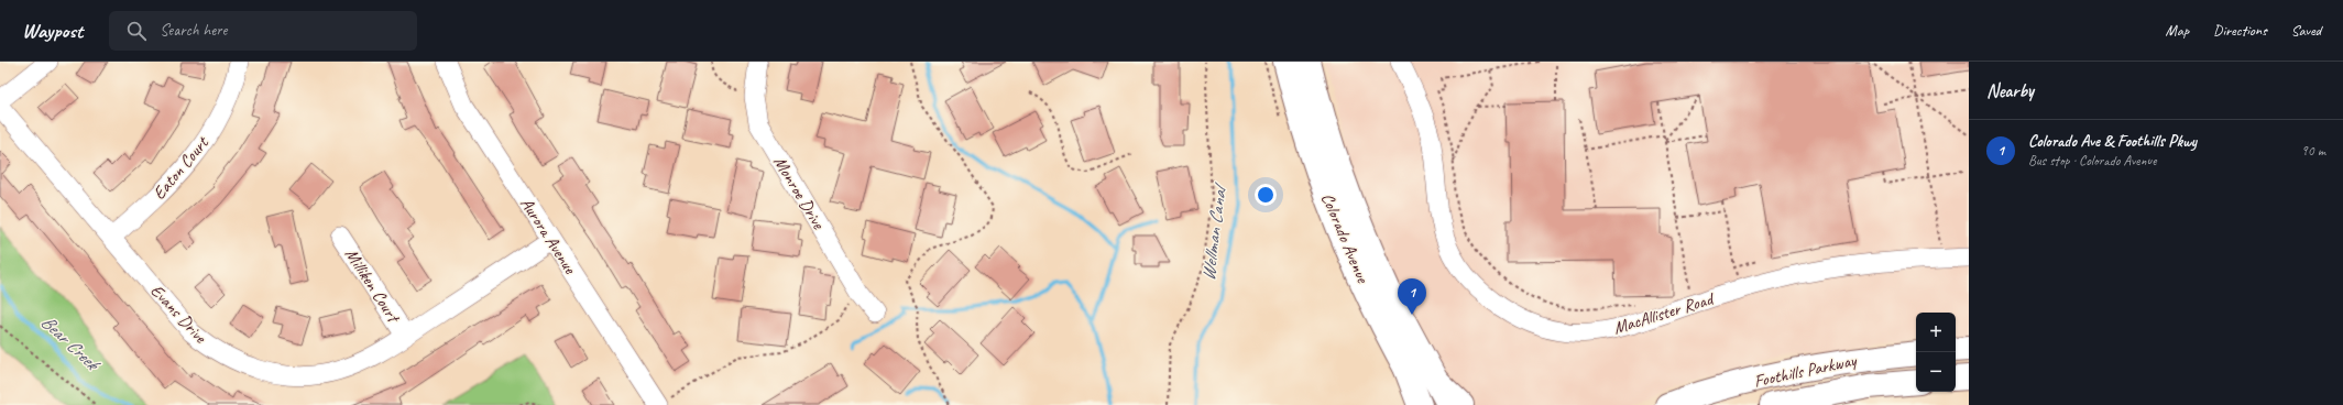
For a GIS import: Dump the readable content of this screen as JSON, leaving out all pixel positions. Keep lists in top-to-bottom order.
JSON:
{
  "streets": {
    "main road": ["Colorado Avenue", "Foothills Parkway"],
    "street": [
      "Eaton Court",
      "Monroe Drive",
      "Aurora Avenue",
      "Milliken Court",
      "Evans Drive",
      "MacAllister Road"
    ]
  },
  "crossings": [
    ["Eaton Court", "Evans Drive"],
    ["Aurora Avenue", "Evans Drive"],
    ["Milliken Court", "Evans Drive"]
  ],
  "water": ["Wellman Canal", "Bear Creek"],
  "page": {
    "header": "Waypost",
    "search": "Search here",
    "nav": ["Map", "Directions", "Saved"],
    "heading": "Nearby",
    "list": [
      {
        "mark": "1",
        "name": "Colorado Ave & Foothills Pkwy",
        "note": "Bus stop · Colorado Avenue",
        "value": "90 m"
      }
    ],
    "pins": "1",
    "map_buttons": ["+", "−"]
  }
}
